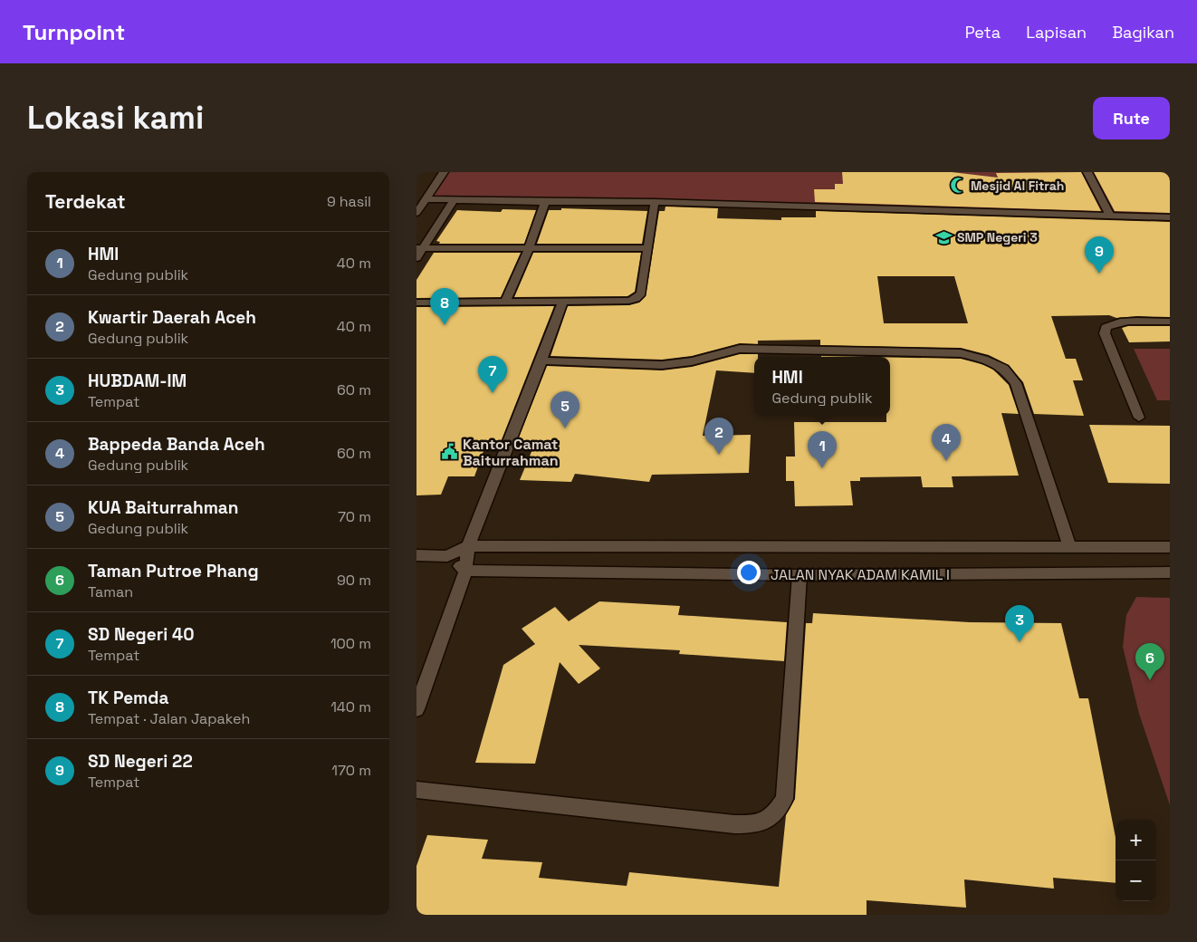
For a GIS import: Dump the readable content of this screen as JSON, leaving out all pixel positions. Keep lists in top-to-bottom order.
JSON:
{
  "streets": {
    "street": ["JALAN NYAK ADAM KAMIL I"]
  },
  "places": {
    "mosque": ["Mesjid Al Fitrah"],
    "school or university": ["SMP Negeri 3"],
    "public building": ["Kantor Camat Baiturrahman"]
  },
  "page": {
    "header": "Turnpoint",
    "nav": ["Peta", "Lapisan", "Bagikan"],
    "buttons": "Rute",
    "title": "Lokasi kami",
    "heading": ["Terdekat", "9 hasil"],
    "list": [
      {
        "mark": "1",
        "name": "HMI",
        "note": "Gedung publik",
        "value": "40 m"
      },
      {
        "mark": "2",
        "name": "Kwartir Daerah Aceh",
        "note": "Gedung publik",
        "value": "40 m"
      },
      {
        "mark": "3",
        "name": "HUBDAM-IM",
        "note": "Tempat",
        "value": "60 m"
      },
      {
        "mark": "4",
        "name": "Bappeda Banda Aceh",
        "note": "Gedung publik",
        "value": "60 m"
      },
      {
        "mark": "5",
        "name": "KUA Baiturrahman",
        "note": "Gedung publik",
        "value": "70 m"
      },
      {
        "mark": "6",
        "name": "Taman Putroe Phang",
        "note": "Taman",
        "value": "90 m"
      },
      {
        "mark": "7",
        "name": "SD Negeri 40",
        "note": "Tempat",
        "value": "100 m"
      },
      {
        "mark": "8",
        "name": "TK Pemda",
        "note": "Tempat · Jalan Japakeh",
        "value": "140 m"
      },
      {
        "mark": "9",
        "name": "SD Negeri 22",
        "note": "Tempat",
        "value": "170 m"
      }
    ],
    "pins": [
      "9",
      "8",
      "7",
      "5",
      "2",
      "4",
      "1",
      "3",
      "6"
    ],
    "popup": ["HMI", "Gedung publik"],
    "map_buttons": ["+", "−"]
  }
}
